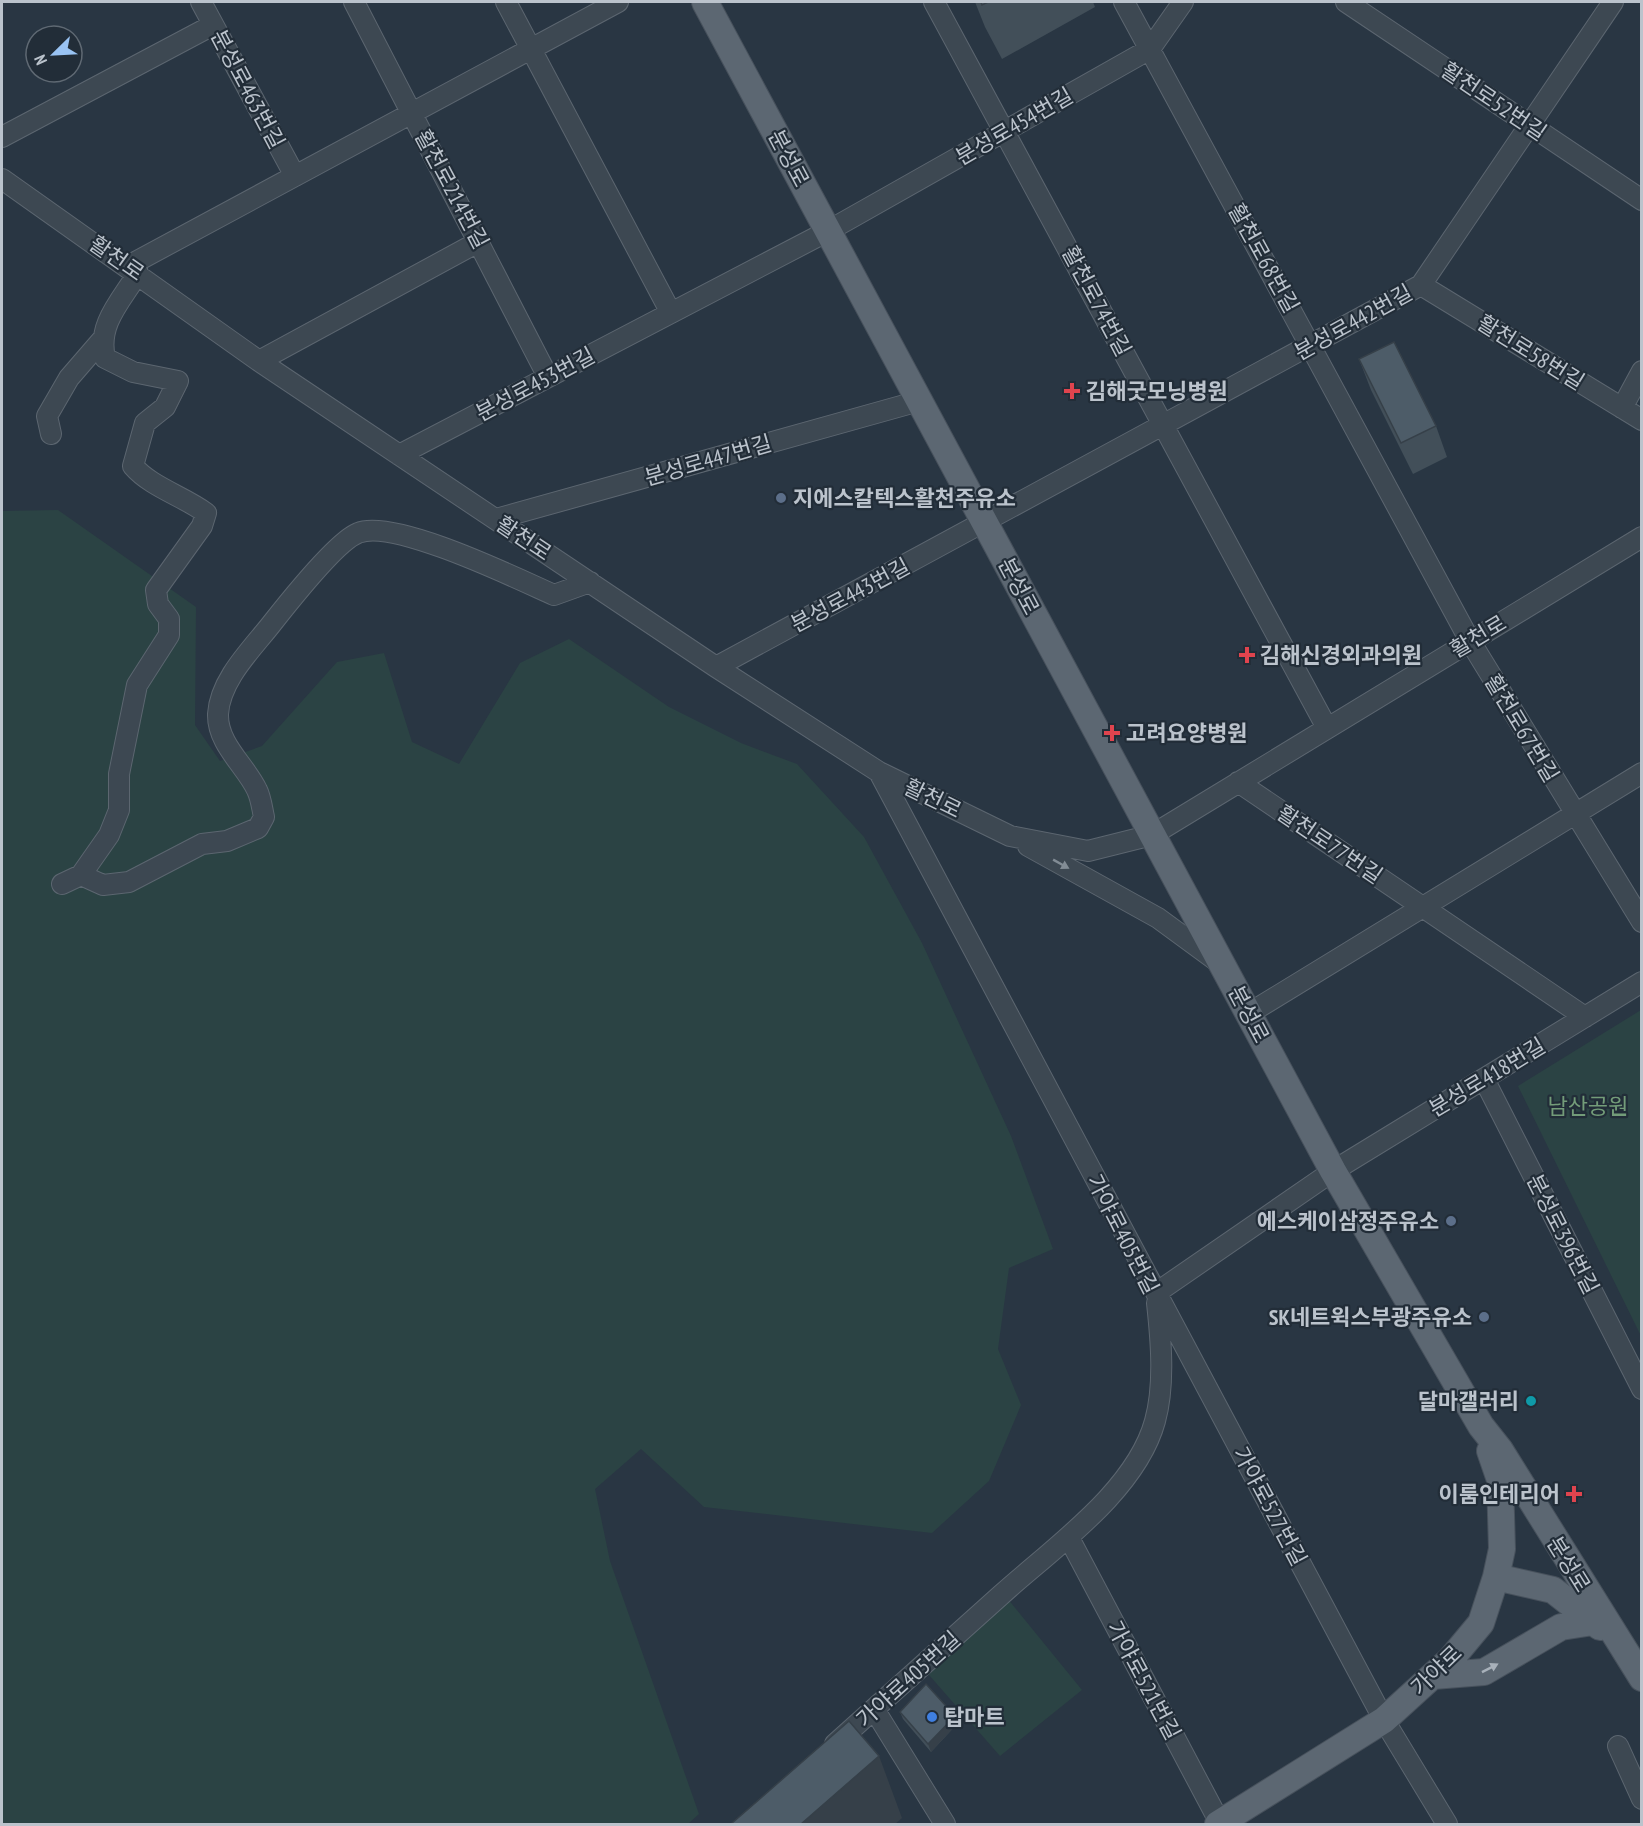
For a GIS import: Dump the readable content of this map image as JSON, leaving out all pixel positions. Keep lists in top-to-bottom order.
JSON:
{
  "streets": {
    "main road": ["분성로", "가야로"],
    "street": [
      "분성로463번길",
      "활천로52번길",
      "분성로454번길",
      "활천로214번길",
      "활천로",
      "활천로68번길",
      "활천로74번길",
      "분성로442번길",
      "활천로58번길",
      "분성로453번길",
      "분성로447번길",
      "분성로443번길",
      "활천로67번길",
      "활천로77번길",
      "분성로418번길",
      "가야로405번길",
      "분성로396번길",
      "가야로527번길",
      "가야로521번길"
    ]
  },
  "crossings": [
    ["분성로463번길", "활천로214번길"],
    ["분성로463번길", "활천로"],
    ["활천로52번길", "분성로442번길"],
    ["분성로454번길", "분성로"],
    ["분성로454번길", "활천로68번길"],
    ["분성로454번길", "활천로74번길"],
    ["분성로454번길", "분성로453번길"],
    ["분성로", "활천로"],
    ["분성로", "분성로442번길"],
    ["분성로", "분성로453번길"],
    ["분성로", "분성로447번길"],
    ["분성로", "분성로443번길"],
    ["분성로", "분성로418번길"],
    ["분성로", "가야로"],
    ["활천로214번길", "분성로453번길"],
    ["활천로", "활천로68번길"],
    ["활천로", "활천로74번길"],
    ["활천로", "분성로453번길"],
    ["활천로", "분성로447번길"],
    ["활천로", "분성로443번길"],
    ["활천로", "활천로67번길"],
    ["활천로", "활천로77번길"],
    ["활천로", "가야로405번길"],
    ["활천로68번길", "분성로442번길"],
    ["활천로68번길", "활천로67번길"],
    ["활천로74번길", "분성로442번길"],
    ["분성로442번길", "활천로58번길"],
    ["분성로442번길", "분성로443번길"],
    ["활천로77번길", "분성로418번길"],
    ["분성로418번길", "분성로396번길"],
    ["가야로405번길", "가야로527번길"],
    ["가야로405번길", "가야로521번길"],
    ["가야로527번길", "가야로"],
    ["가야로", "가야로521번길"]
  ],
  "parks": ["남산공원"],
  "places": {
    "health": [
      "김해굿모닝병원",
      "김해신경외과의원",
      "고려요양병원",
      "이룸인테리어"
    ],
    "other": [
      "지에스칼텍스활천주유소",
      "에스케이삼정주유소",
      "SK네트윅스부광주유소",
      "달마갤러리",
      "탑마트"
    ]
  },
  "north": "bottom left"
}
